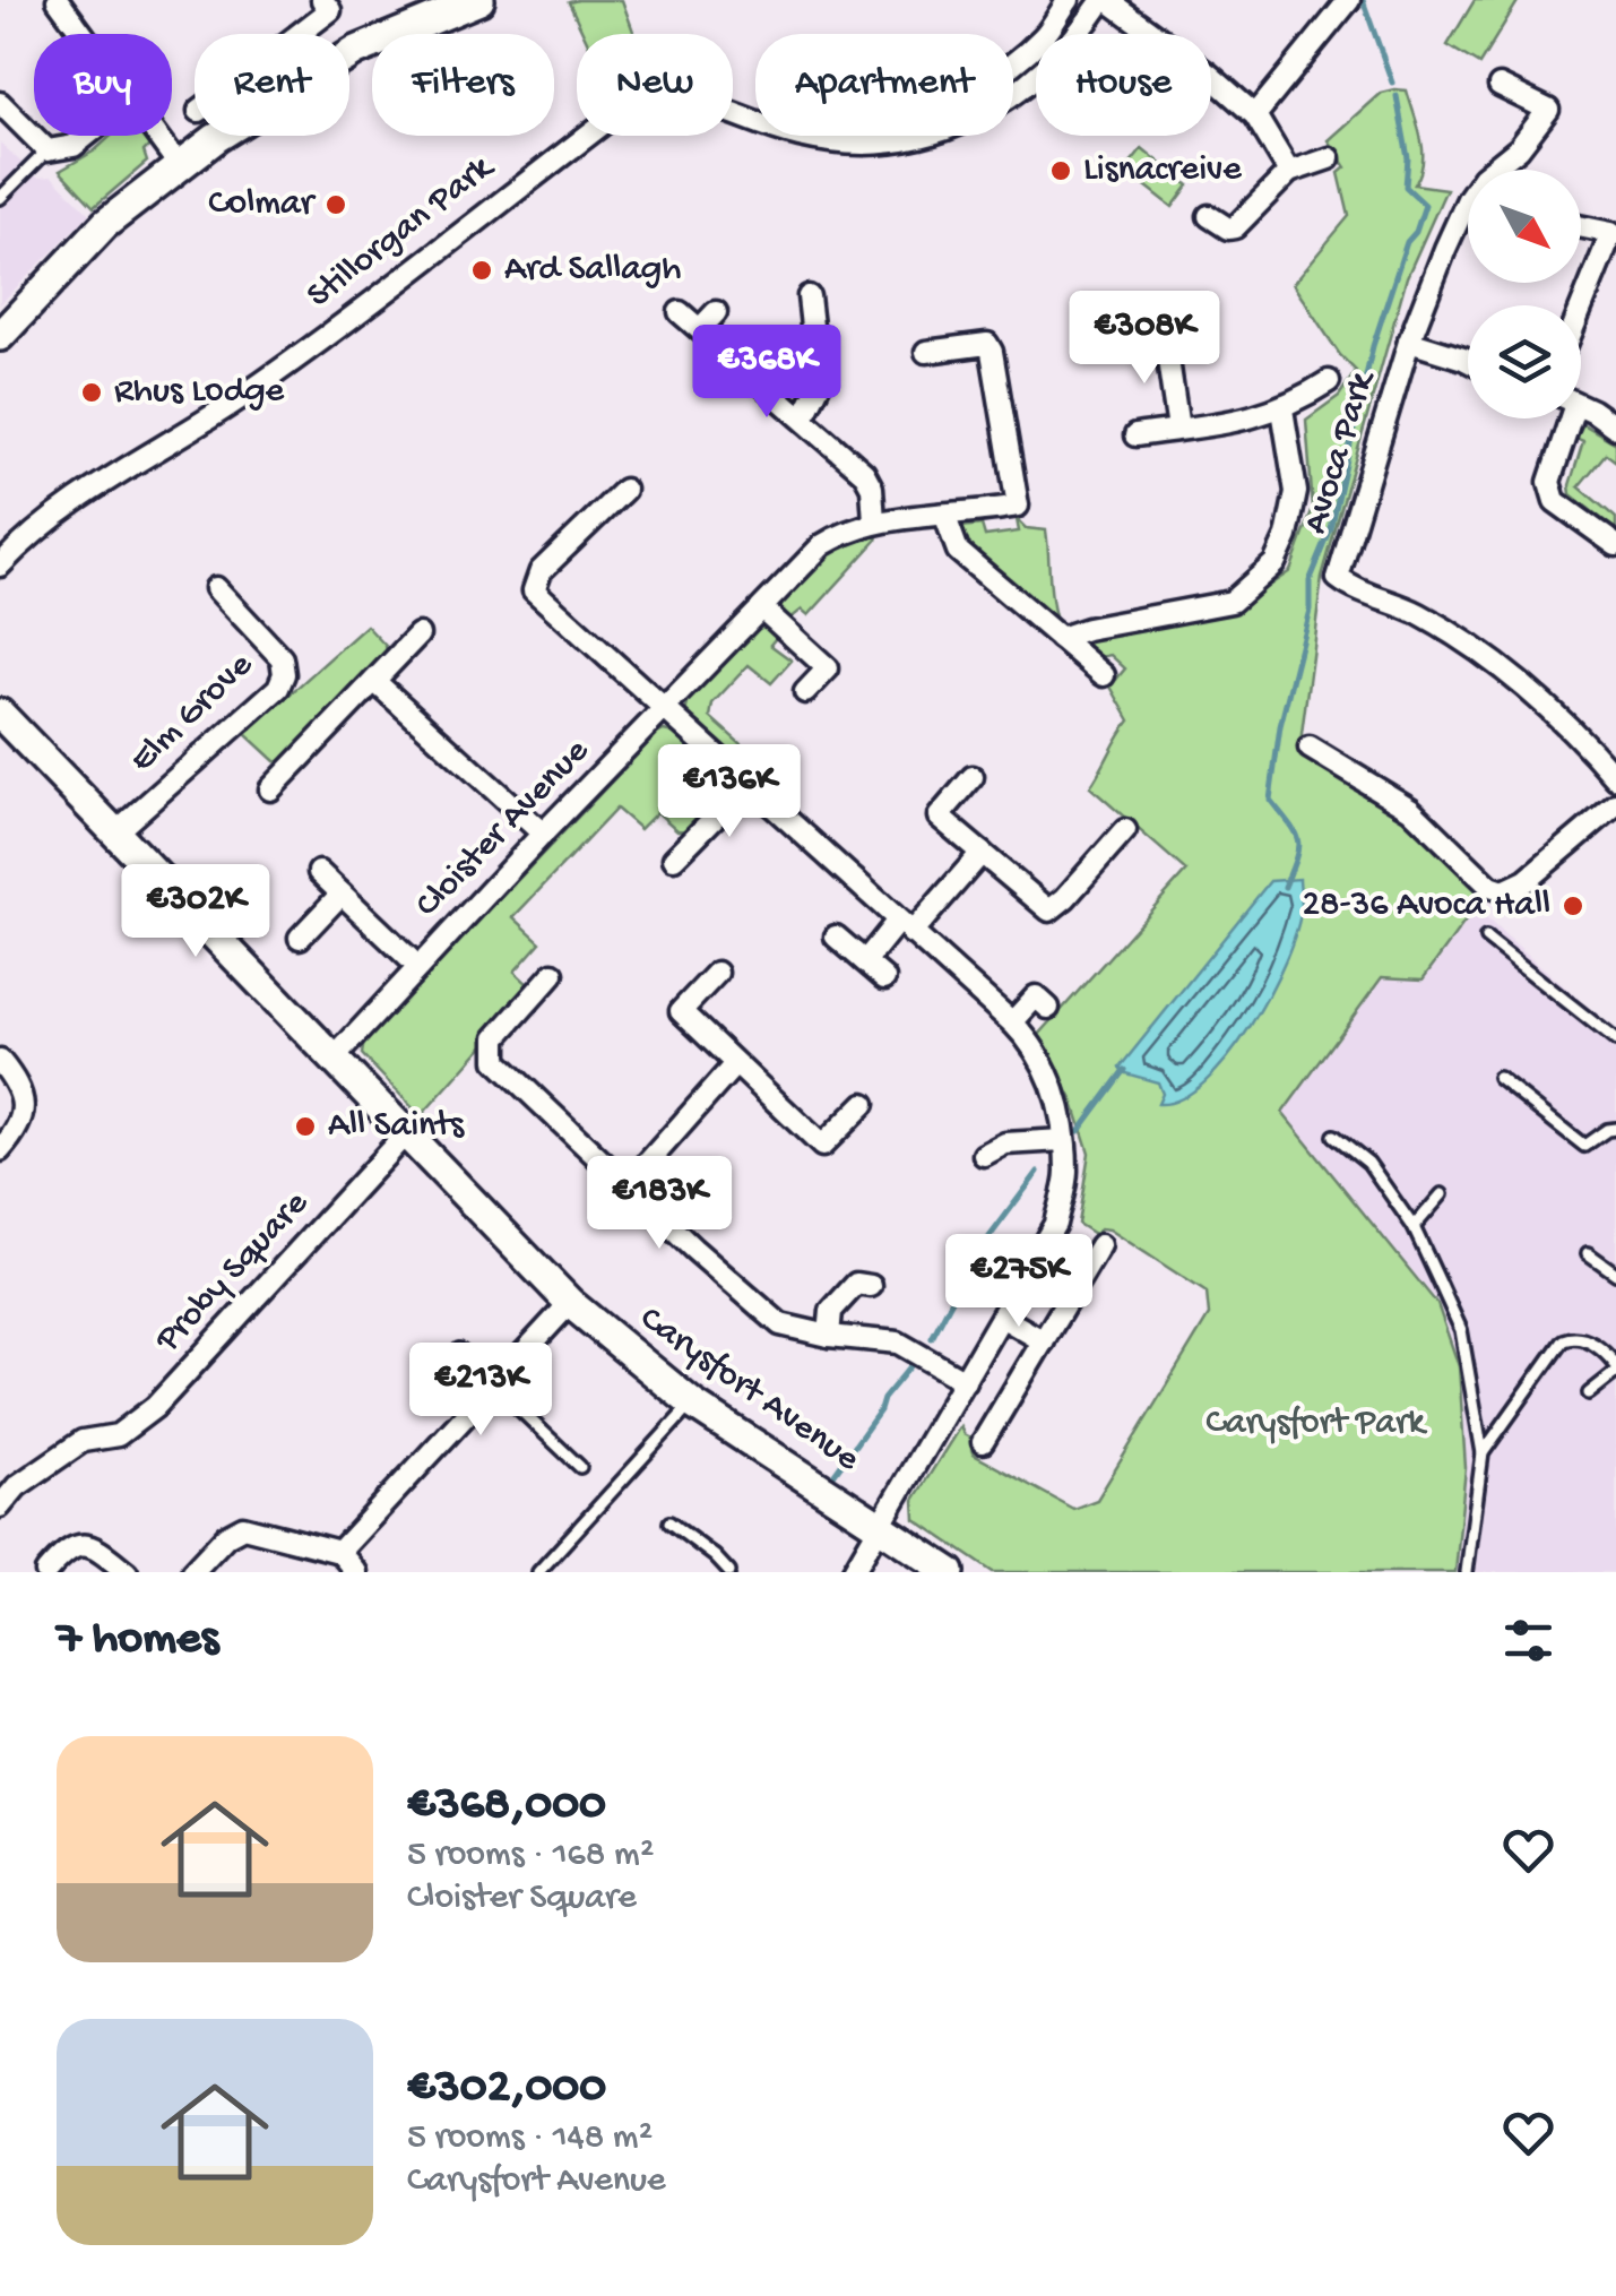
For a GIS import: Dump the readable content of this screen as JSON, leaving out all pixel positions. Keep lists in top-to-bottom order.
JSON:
{
  "streets": {
    "main road": ["Carysfort Avenue"],
    "street": [
      "Stillorgan Park",
      "Avoca Park",
      "Elm Grove",
      "Cloister Avenue",
      "Proby Square"
    ]
  },
  "crossings": [
    ["Elm Grove", "Carysfort Avenue"],
    ["Cloister Avenue", "Carysfort Avenue"],
    ["Proby Square", "Carysfort Avenue"]
  ],
  "parks": ["Carysfort Park"],
  "places": [
    "Lisnacreive",
    "Colmar",
    "Ard Sallagh",
    "Rhus Lodge",
    "28-36 Avoca Hall",
    "All Saints"
  ],
  "north": "bottom right",
  "page": {
    "chip": [
      "Buy",
      "Rent",
      "Filters",
      "New",
      "Apartment",
      "House"
    ],
    "price": [
      "€308K",
      "€368K",
      "€136K",
      "€302K",
      "€183K",
      "€275K",
      "€213K"
    ],
    "heading": "7 homes",
    "list": [
      {
        "name": "€368,000",
        "note": "5 rooms · 168 m² · Cloister Square"
      },
      {
        "name": "€302,000",
        "note": "5 rooms · 148 m² · Carysfort Avenue"
      }
    ]
  }
}
